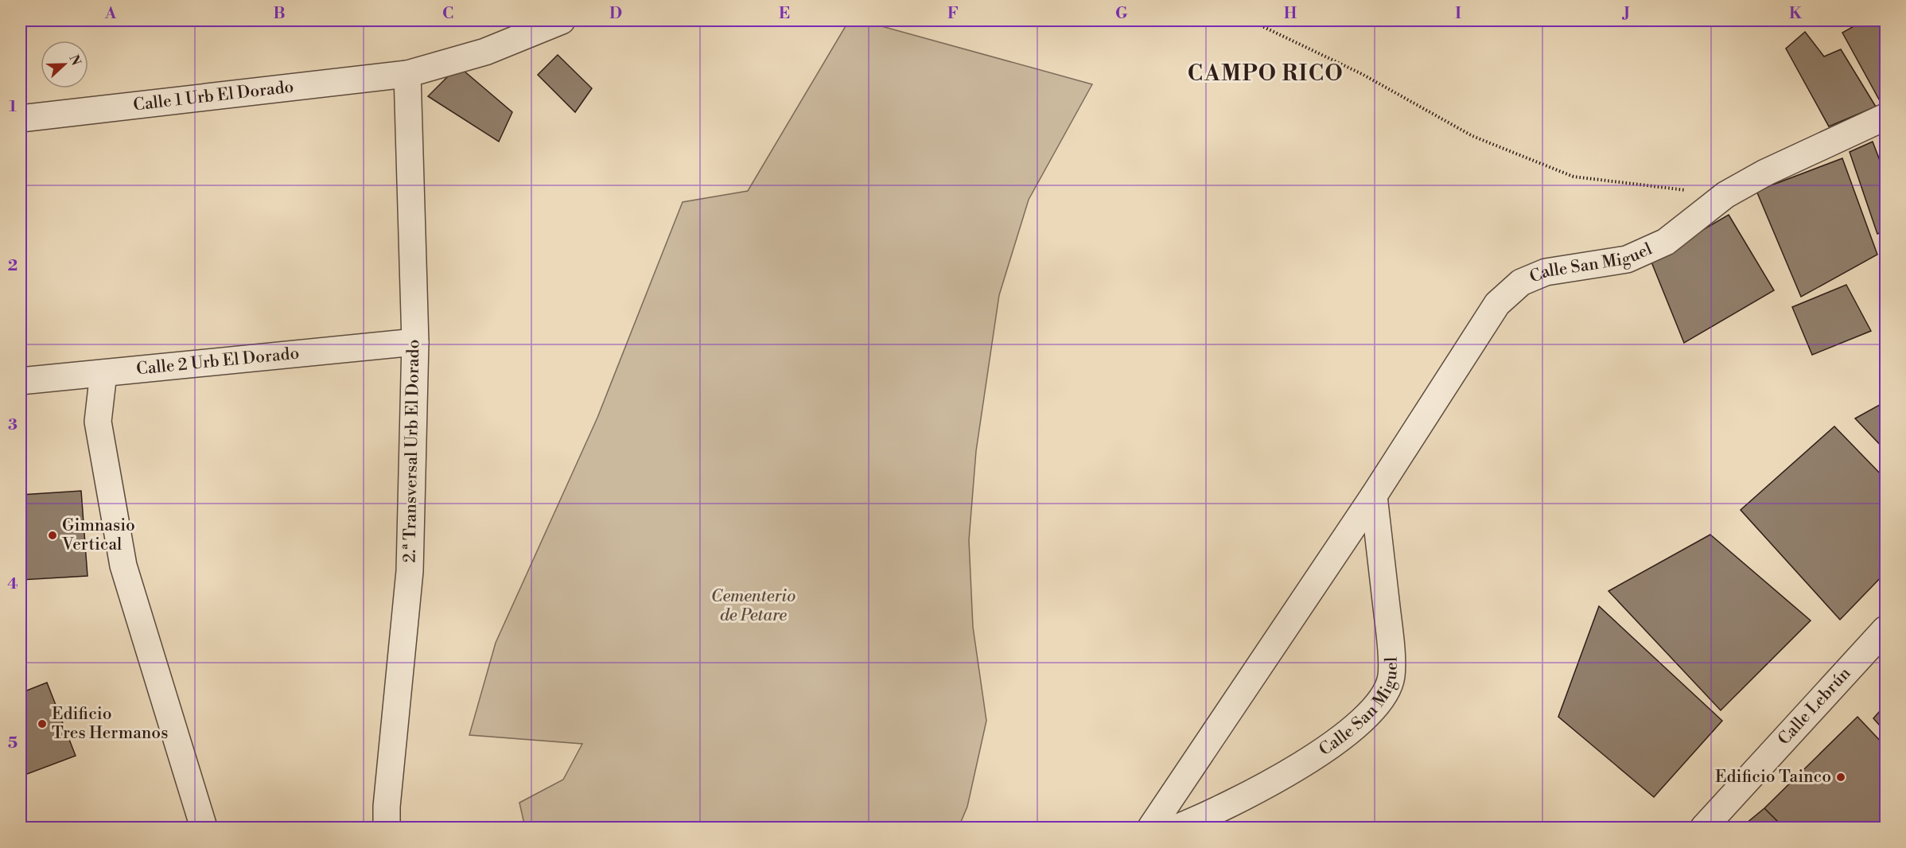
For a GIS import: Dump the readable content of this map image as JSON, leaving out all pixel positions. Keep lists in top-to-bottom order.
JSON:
{
  "streets": {
    "street": [
      "Calle 1 Urb El Dorado",
      "Calle San Miguel",
      "Calle 2 Urb El Dorado",
      "2.ª Transversal Urb El Dorado",
      "Calle Lebrún"
    ]
  },
  "crossings": [
    ["Calle 1 Urb El Dorado", "2.ª Transversal Urb El Dorado"],
    ["Calle 2 Urb El Dorado", "2.ª Transversal Urb El Dorado"]
  ],
  "districts": ["CAMPO RICO"],
  "parks": ["Cementerio de Petare"],
  "places": ["Gimnasio Vertical", "Edificio Tres Hermanos", "Edificio Tainco"],
  "north": "right",
  "grid": {
    "columns": [
      "A",
      "B",
      "C",
      "D",
      "E",
      "F",
      "G",
      "H",
      "I",
      "J",
      "K"
    ],
    "rows": [
      "1",
      "2",
      "3",
      "4",
      "5"
    ]
  }
}
